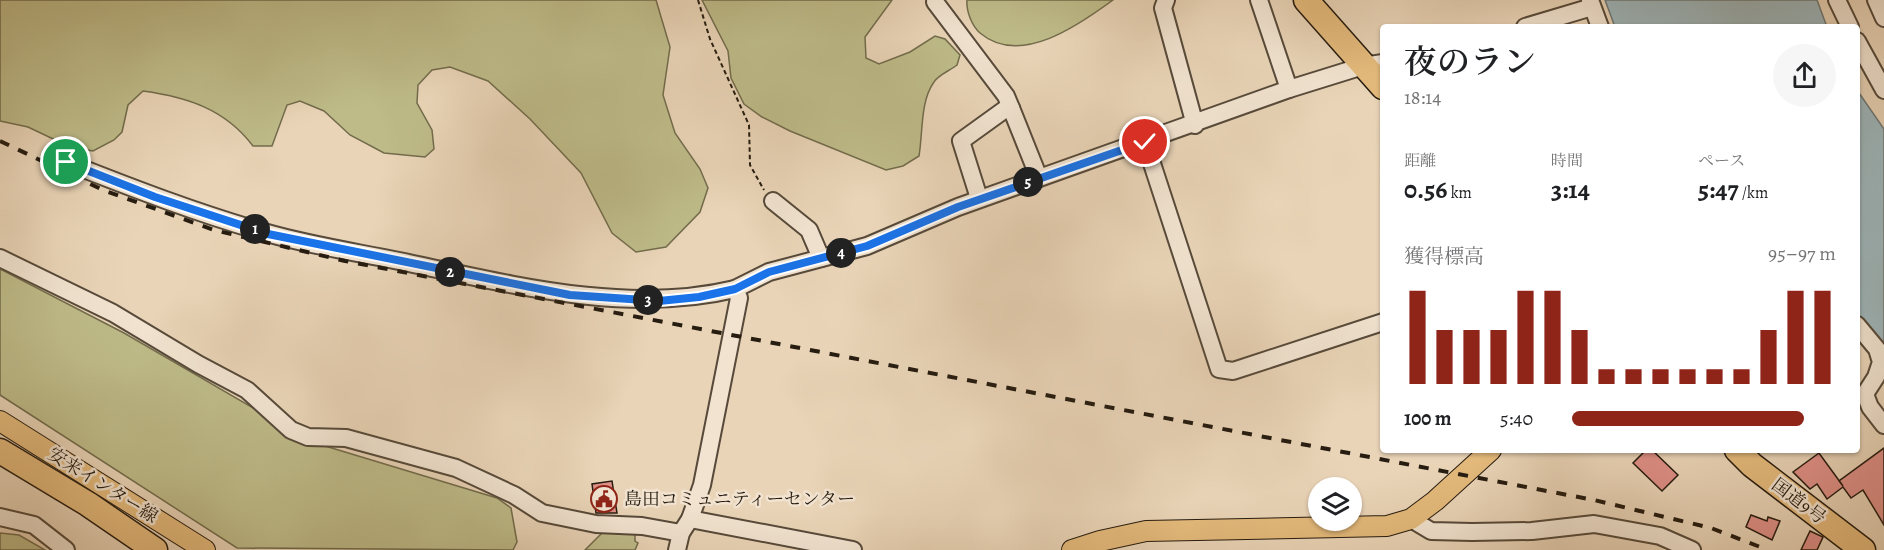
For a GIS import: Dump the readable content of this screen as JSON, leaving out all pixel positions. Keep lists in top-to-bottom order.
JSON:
{
  "streets": {
    "highway": ["国道9号"],
    "main road": ["安来インター線"]
  },
  "places": {
    "public building": ["島田コミュニティーセンター"]
  },
  "page": {
    "heading": ["夜のラン", "18:14"],
    "stats": [
      ["距離", "0.56 km"],
      ["時間", "3:14"],
      ["ペース", "5:47 /km"]
    ],
    "pins": [
      "5",
      "1",
      "4",
      "2",
      "3"
    ],
    "chart": ["獲得標高", "95–97 m"],
    "list": [
      {
        "name": "100 m",
        "note": "5:40"
      }
    ]
  }
}
